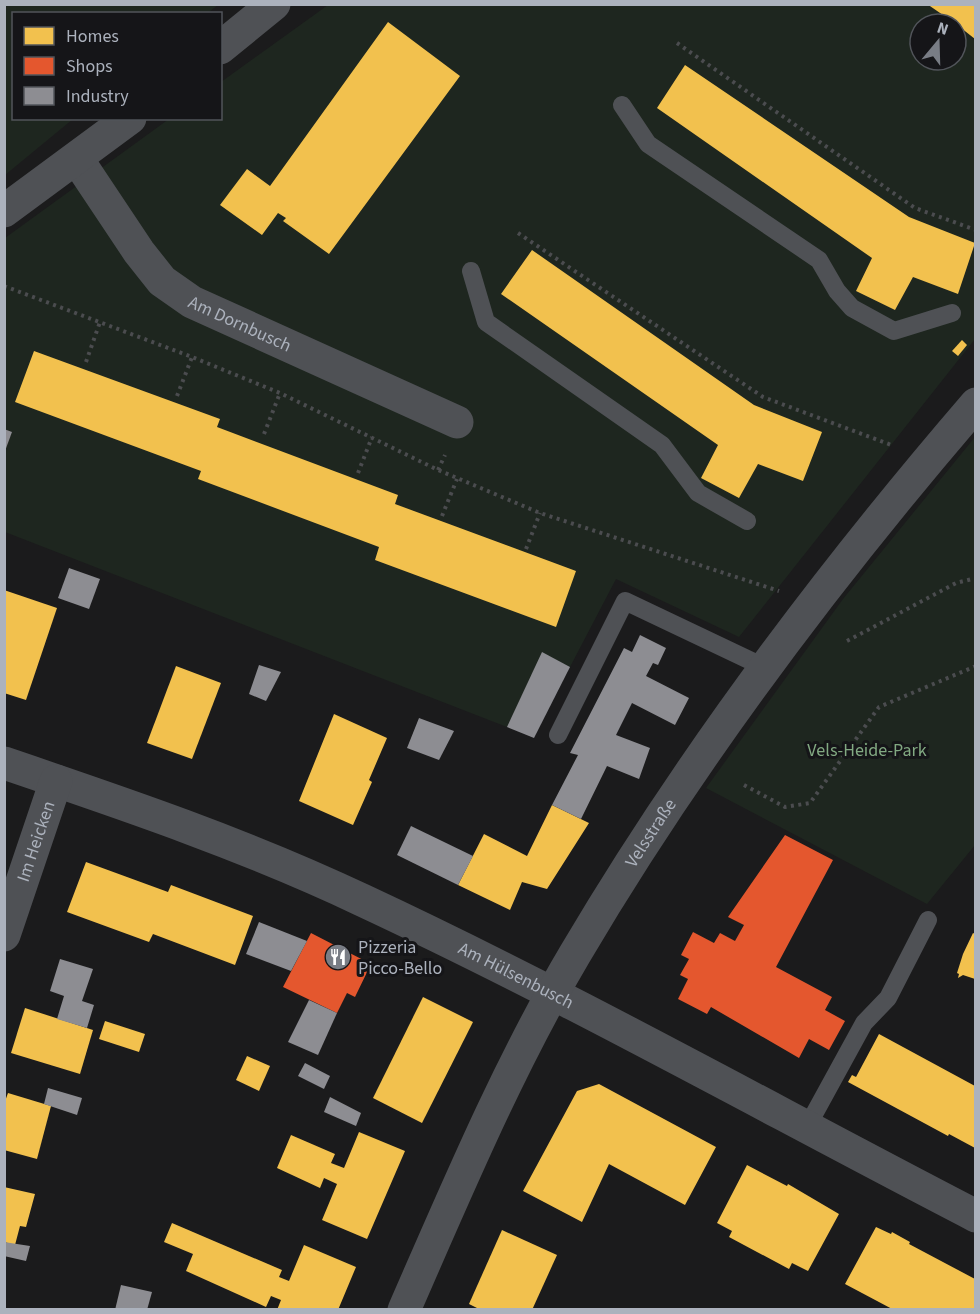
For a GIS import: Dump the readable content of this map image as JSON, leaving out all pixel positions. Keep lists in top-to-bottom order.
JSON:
{
  "streets": {
    "street": [
      "Am Dornbusch",
      "Velsstraße",
      "Im Heicken",
      "Am Hülsenbusch"
    ]
  },
  "crossings": [
    ["Velsstraße", "Am Hülsenbusch"],
    ["Im Heicken", "Am Hülsenbusch"]
  ],
  "parks": ["Vels-Heide-Park"],
  "places": {
    "restaurant": ["Pizzeria Picco-Bello"]
  },
  "legend": ["Homes", "Shops", "Industry"],
  "north": "top"
}
